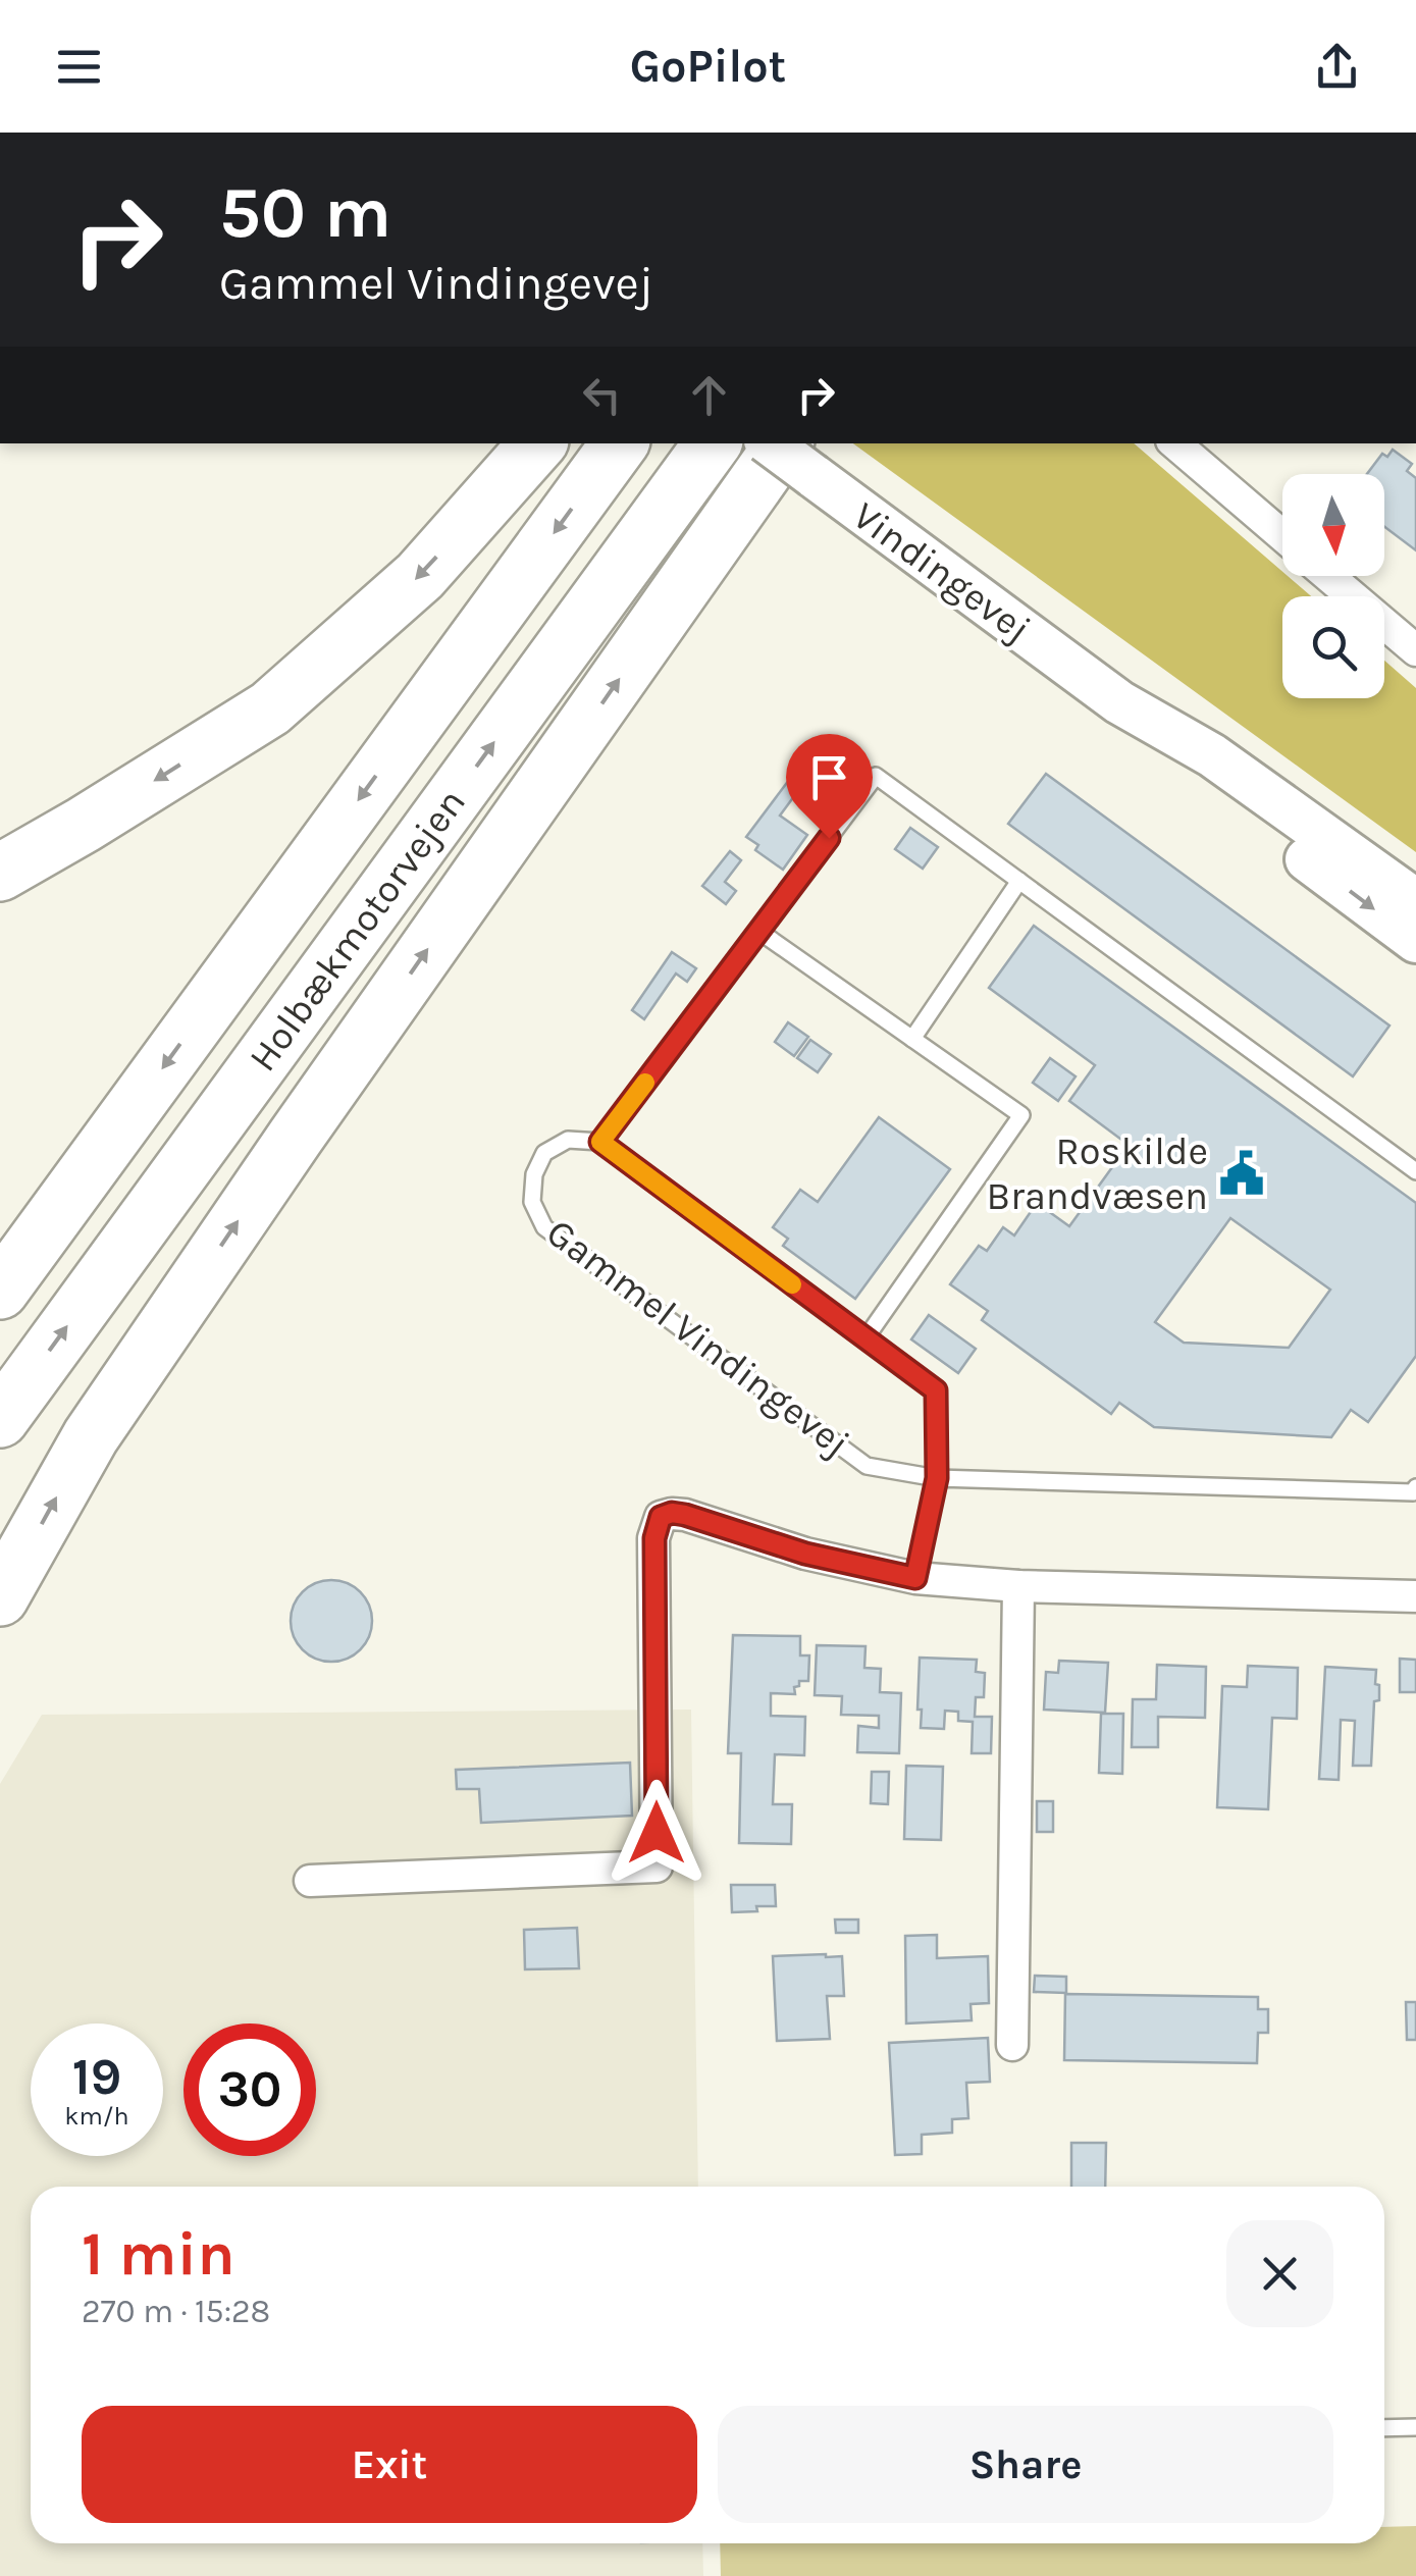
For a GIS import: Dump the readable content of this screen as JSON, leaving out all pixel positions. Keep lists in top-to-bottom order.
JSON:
{
  "streets": {
    "highway": ["Holbækmotorvejen"],
    "main road": ["Vindingevej"],
    "lane": ["Gammel Vindingevej"]
  },
  "places": {
    "public building": ["Roskilde Brandvæsen"]
  },
  "north": "bottom",
  "page": {
    "header": "GoPilot",
    "turn": ["50 m", "Gammel Vindingevej"],
    "speed": "19 km/h",
    "limit": "30",
    "heading": ["1 min", "270 m · 15:28"],
    "buttons": ["Exit", "Share"]
  }
}
